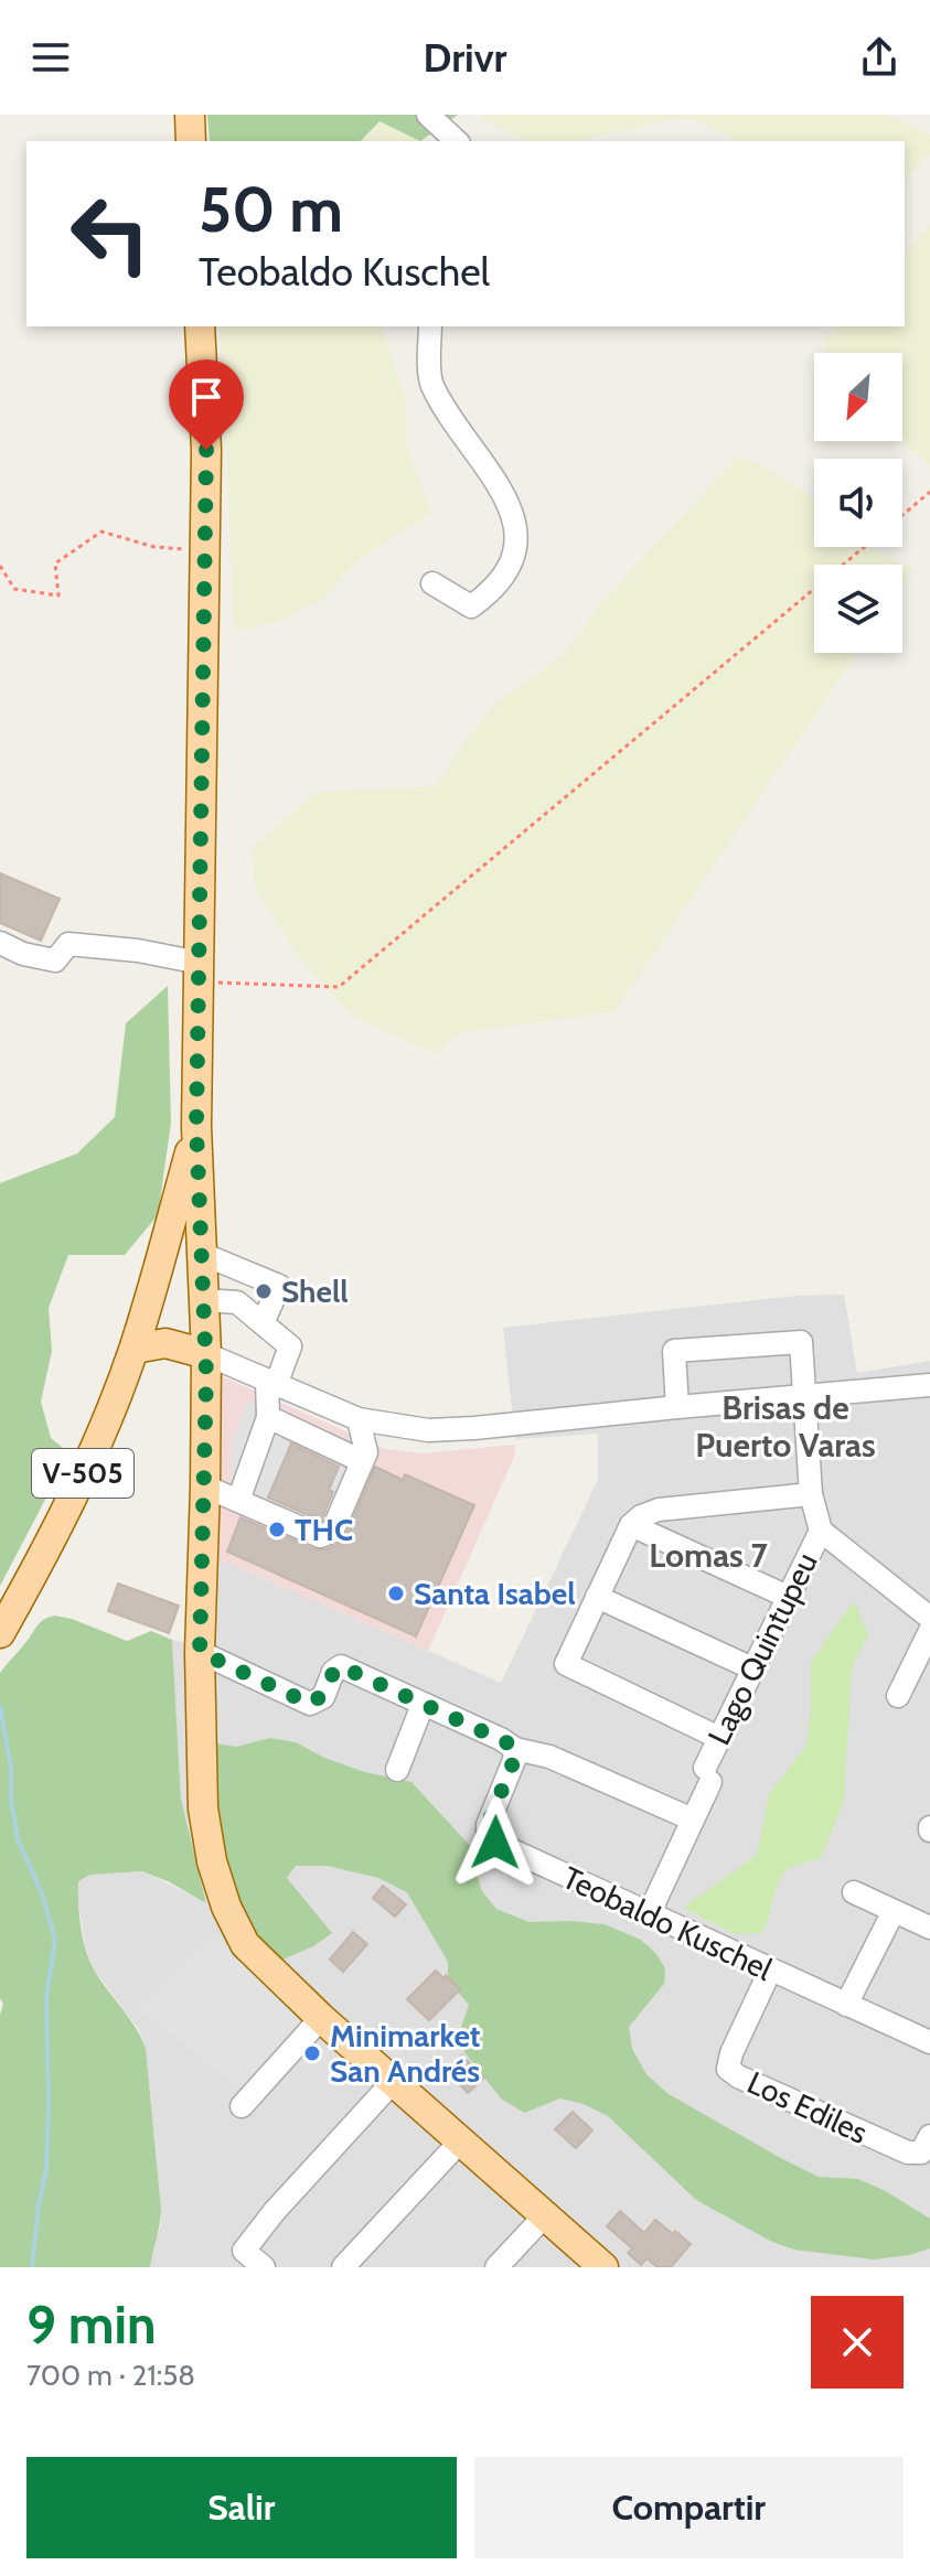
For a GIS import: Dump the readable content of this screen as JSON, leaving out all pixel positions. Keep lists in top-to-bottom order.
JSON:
{
  "streets": {
    "main road": ["V-505"],
    "street": ["Lago Quintupeu", "Teobaldo Kuschel", "Los Ediles"]
  },
  "crossings": [
    ["Lago Quintupeu", "Teobaldo Kuschel"],
    ["Teobaldo Kuschel", "Los Ediles"]
  ],
  "districts": ["Brisas de Puerto Varas", "Lomas 7"],
  "places": [
    "Shell",
    "THC",
    "Santa Isabel",
    "Minimarket San Andrés"
  ],
  "north": "bottom left",
  "page": {
    "header": "Drivr",
    "turn": ["50 m", "Teobaldo Kuschel"],
    "heading": ["9 min", "700 m · 21:58"],
    "buttons": ["Salir", "Compartir"]
  }
}
